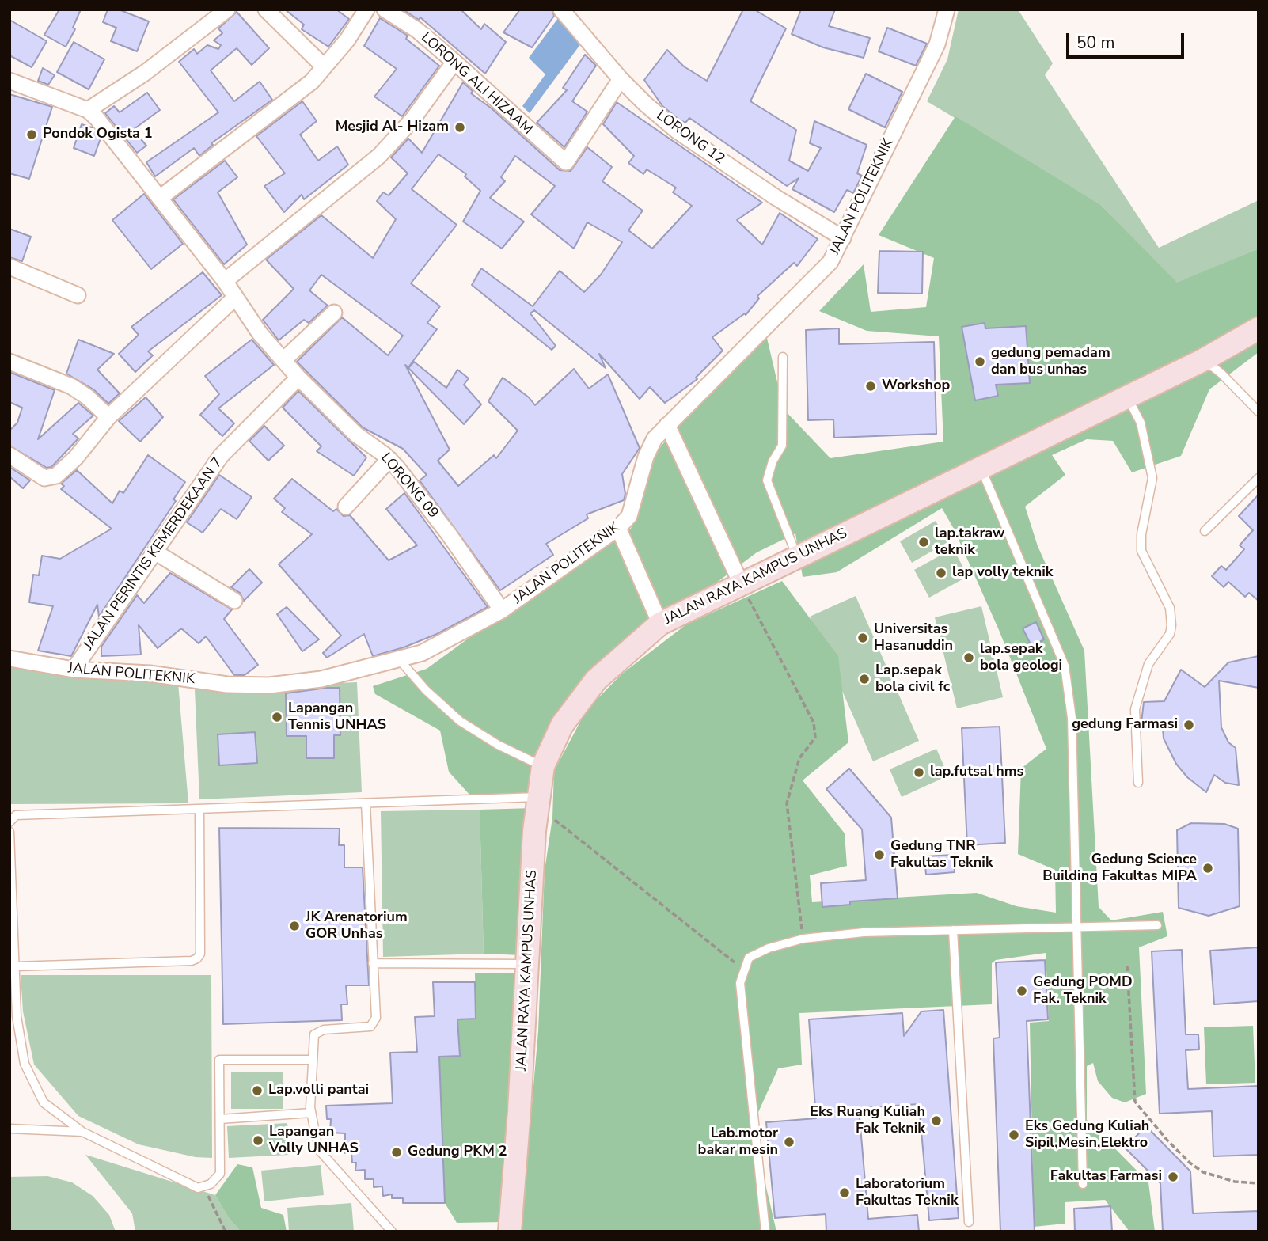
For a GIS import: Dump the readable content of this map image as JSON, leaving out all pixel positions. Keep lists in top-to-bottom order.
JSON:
{
  "streets": {
    "street": [
      "LORONG ALI HIZAAM",
      "LORONG 12",
      "JALAN POLITEKNIK",
      "LORONG 09",
      "JALAN PERINTIS KEMERDEKAAN 7",
      "JALAN RAYA KAMPUS UNHAS"
    ]
  },
  "crossings": [
    ["LORONG ALI HIZAAM", "LORONG 12"],
    ["LORONG 12", "JALAN POLITEKNIK"],
    ["JALAN POLITEKNIK", "LORONG 09"],
    ["JALAN POLITEKNIK", "JALAN PERINTIS KEMERDEKAAN 7"],
    ["LORONG 09", "JALAN PERINTIS KEMERDEKAAN 7"]
  ],
  "places": [
    "Mesjid Al- Hizam",
    "Pondok Ogista 1",
    "gedung pemadam dan bus unhas",
    "Workshop",
    "lap.takraw teknik",
    "lap volly teknik",
    "Universitas Hasanuddin",
    "lap.sepak bola geologi",
    "Lap.sepak bola civil fc",
    "Lapangan Tennis UNHAS",
    "gedung Farmasi",
    "lap.futsal hms",
    "Gedung TNR Fakultas Teknik",
    "Gedung Science Building Fakultas MIPA",
    "JK Arenatorium GOR Unhas",
    "Gedung POMD Fak. Teknik",
    "Lap.volli pantai",
    "Eks Ruang Kuliah Fak Teknik",
    "Eks Gedung Kuliah Sipil,Mesin,Elektro",
    "Lapangan Volly UNHAS",
    "Lab.motor bakar mesin",
    "Gedung PKM 2",
    "Fakultas Farmasi",
    "Laboratorium Fakultas Teknik"
  ],
  "scale_bar": "50 m"
}
